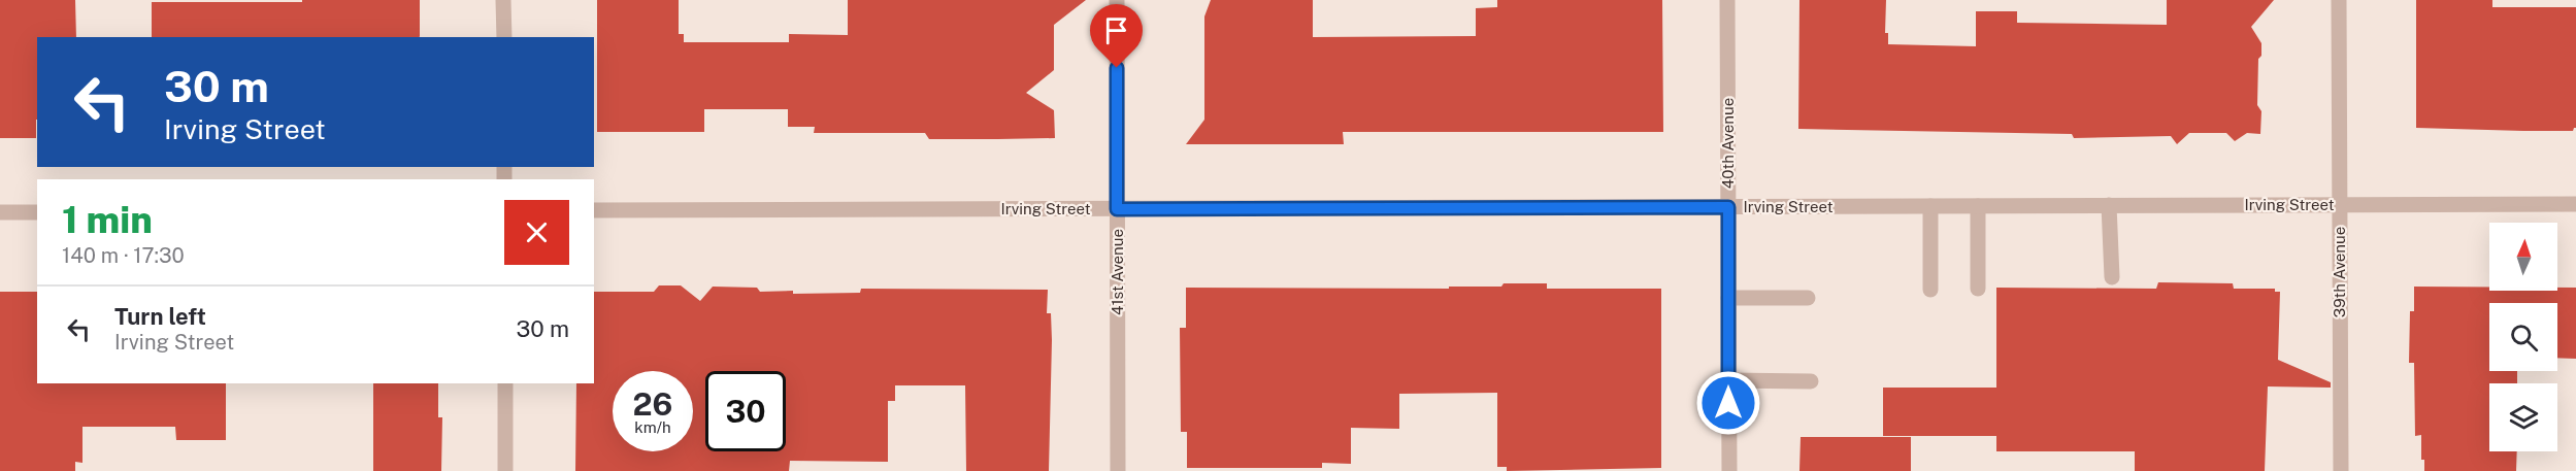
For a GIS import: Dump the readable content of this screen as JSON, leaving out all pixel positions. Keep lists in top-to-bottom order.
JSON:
{
  "streets": {
    "street": [
      "40th Avenue",
      "Irving Street",
      "41st Avenue",
      "39th Avenue"
    ]
  },
  "crossings": [
    ["40th Avenue", "Irving Street"],
    ["Irving Street", "41st Avenue"],
    ["Irving Street", "39th Avenue"]
  ],
  "north": "top",
  "page": {
    "turn": ["30 m", "Irving Street"],
    "heading": ["1 min", "140 m · 17:30"],
    "list": [
      {
        "name": "Turn left",
        "note": "Irving Street",
        "value": "30 m"
      }
    ],
    "speed": "26 km/h",
    "limit": "30"
  }
}
